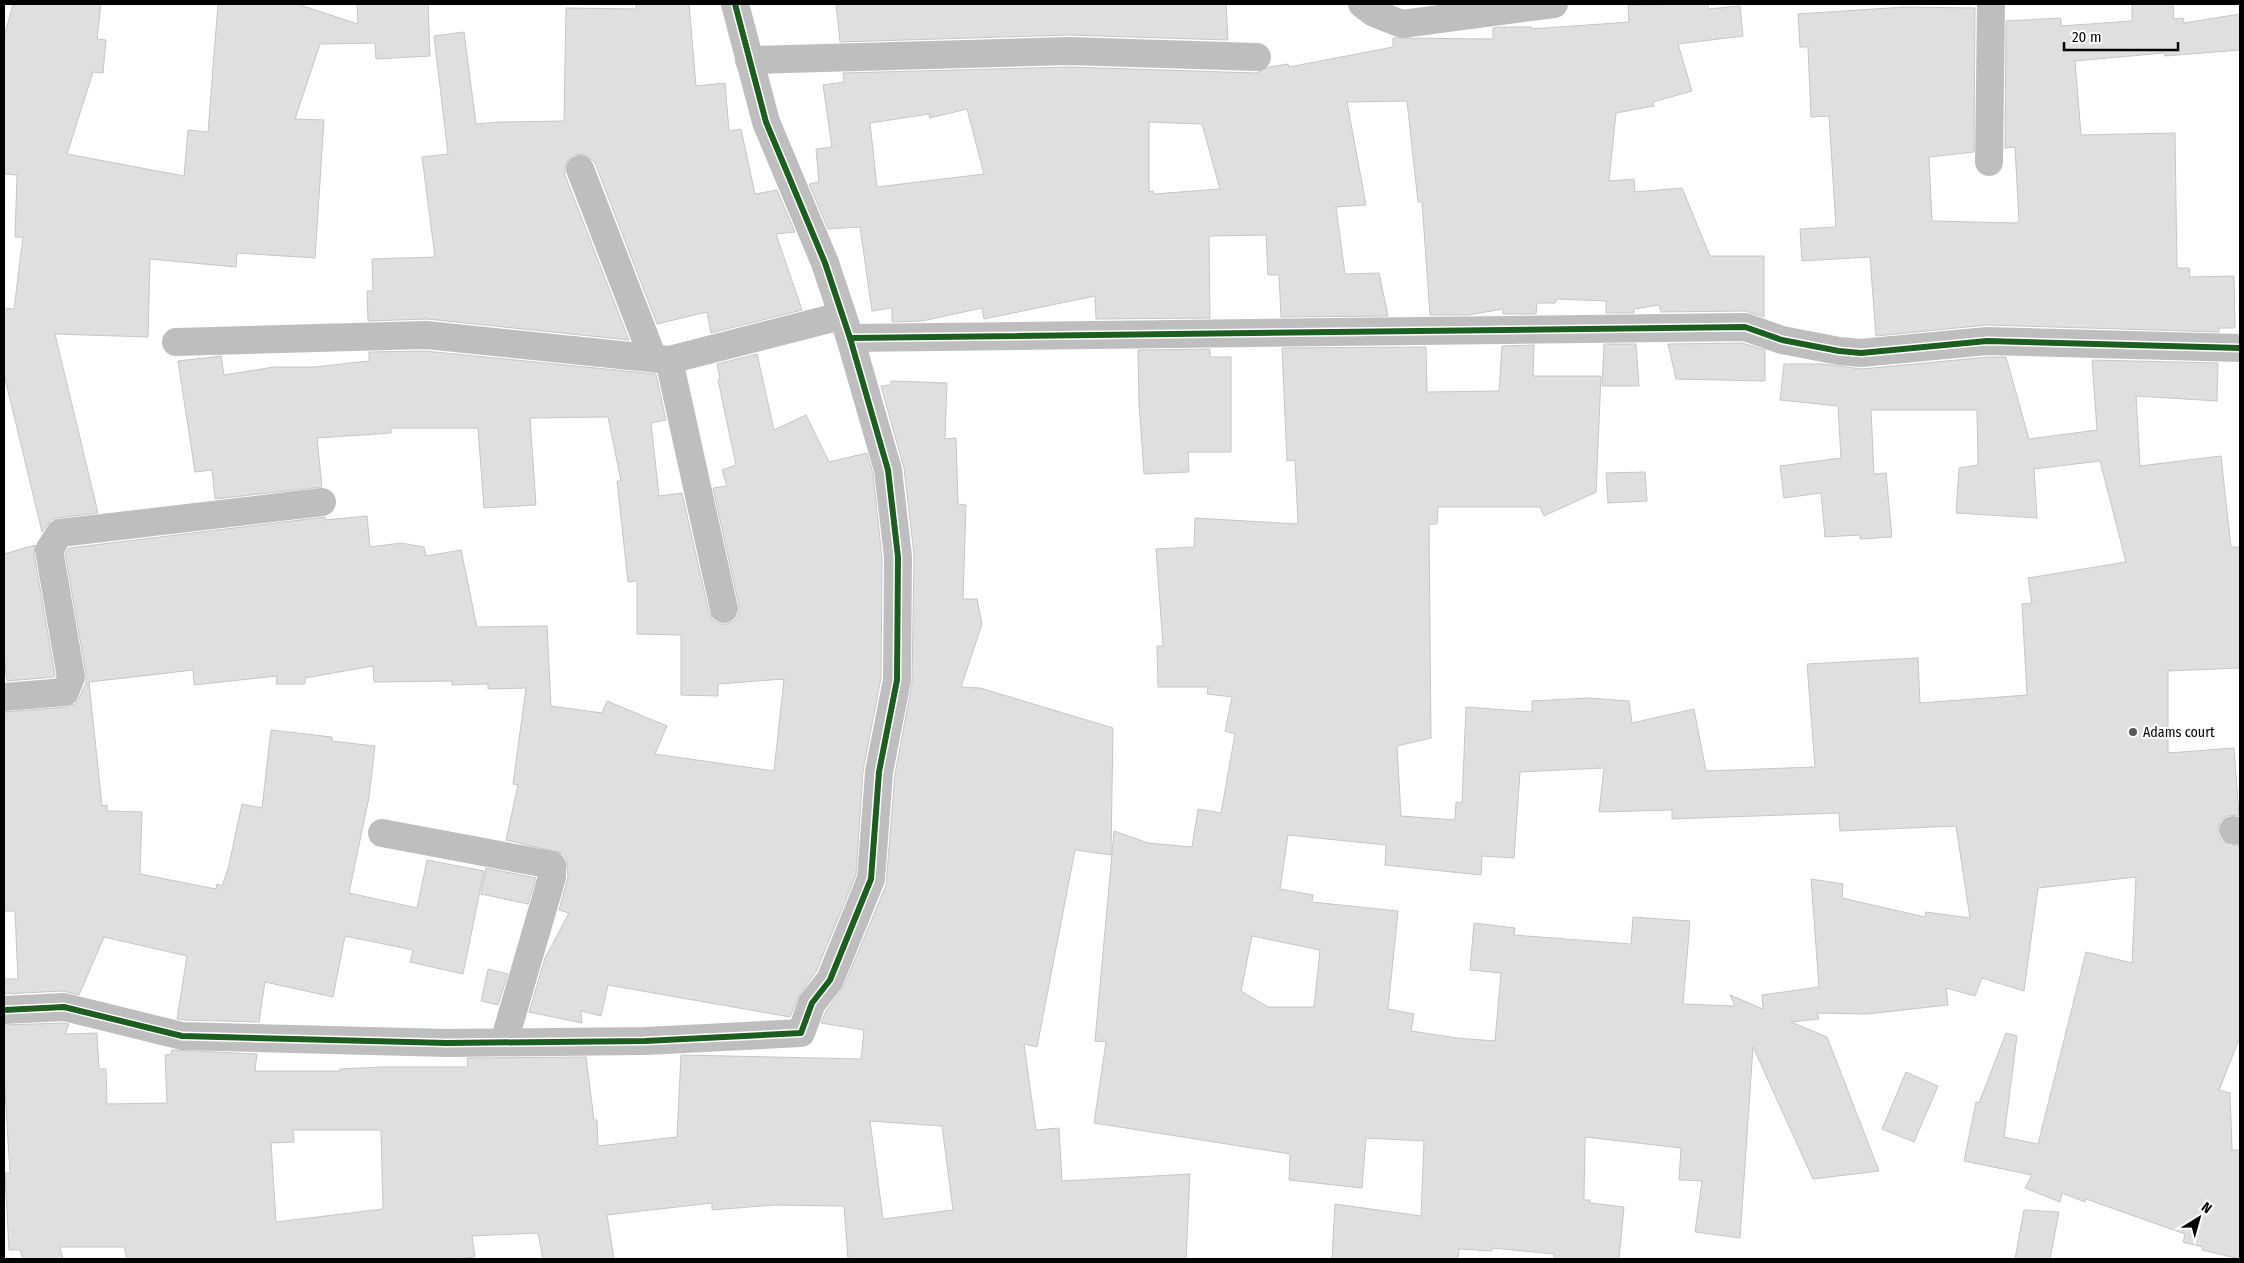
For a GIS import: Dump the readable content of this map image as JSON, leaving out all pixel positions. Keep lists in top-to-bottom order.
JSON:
{
  "places": ["Adams court"],
  "scale_bar": "20 m",
  "north": "top right"
}
